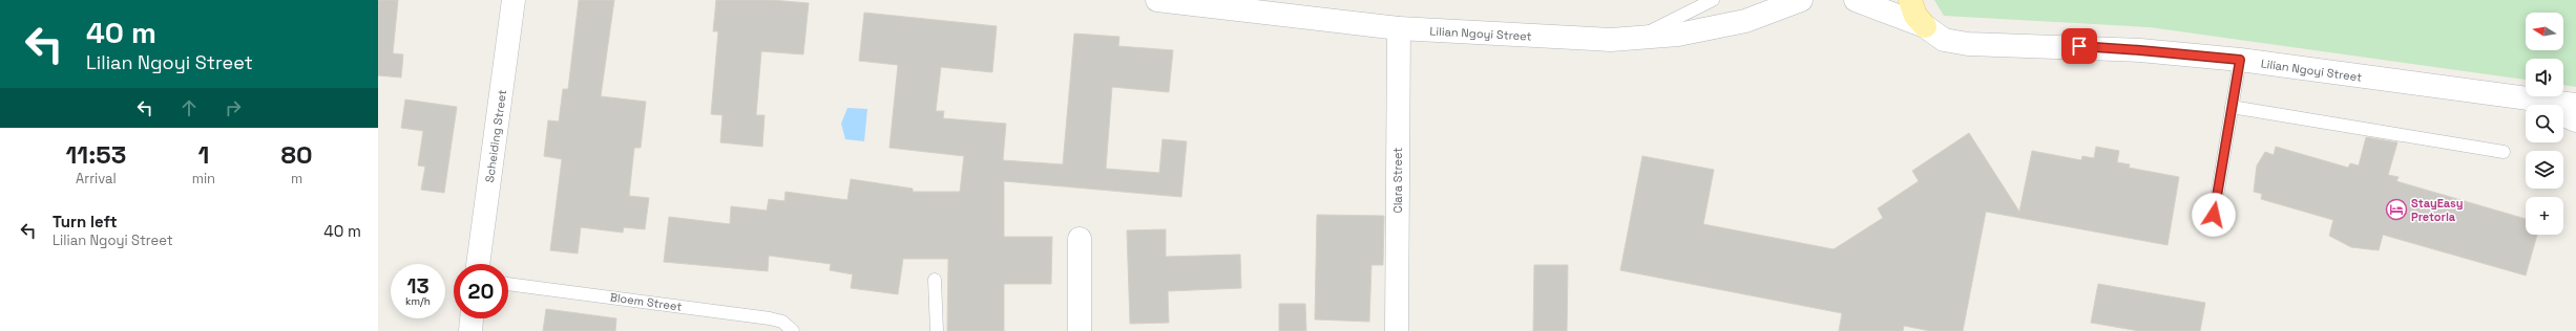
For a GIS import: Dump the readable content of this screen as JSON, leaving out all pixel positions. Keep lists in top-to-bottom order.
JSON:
{
  "streets": {
    "street": ["Lilian Ngoyi Street", "Scheiding Street", "Clara Street"],
    "lane": ["Bloem Street"]
  },
  "crossings": [
    ["Lilian Ngoyi Street", "Clara Street"]
  ],
  "places": {
    "hotel": ["StayEasy Pretoria"]
  },
  "north": "left",
  "page": {
    "turn": ["40 m", "Lilian Ngoyi Street"],
    "map_buttons": "+",
    "eta": [
      "11:53",
      "Arrival",
      "1",
      "min",
      "80",
      "m"
    ],
    "list": [
      {
        "name": "Turn left",
        "note": "Lilian Ngoyi Street",
        "value": "40 m"
      }
    ],
    "speed": "13 km/h",
    "limit": "20"
  }
}
